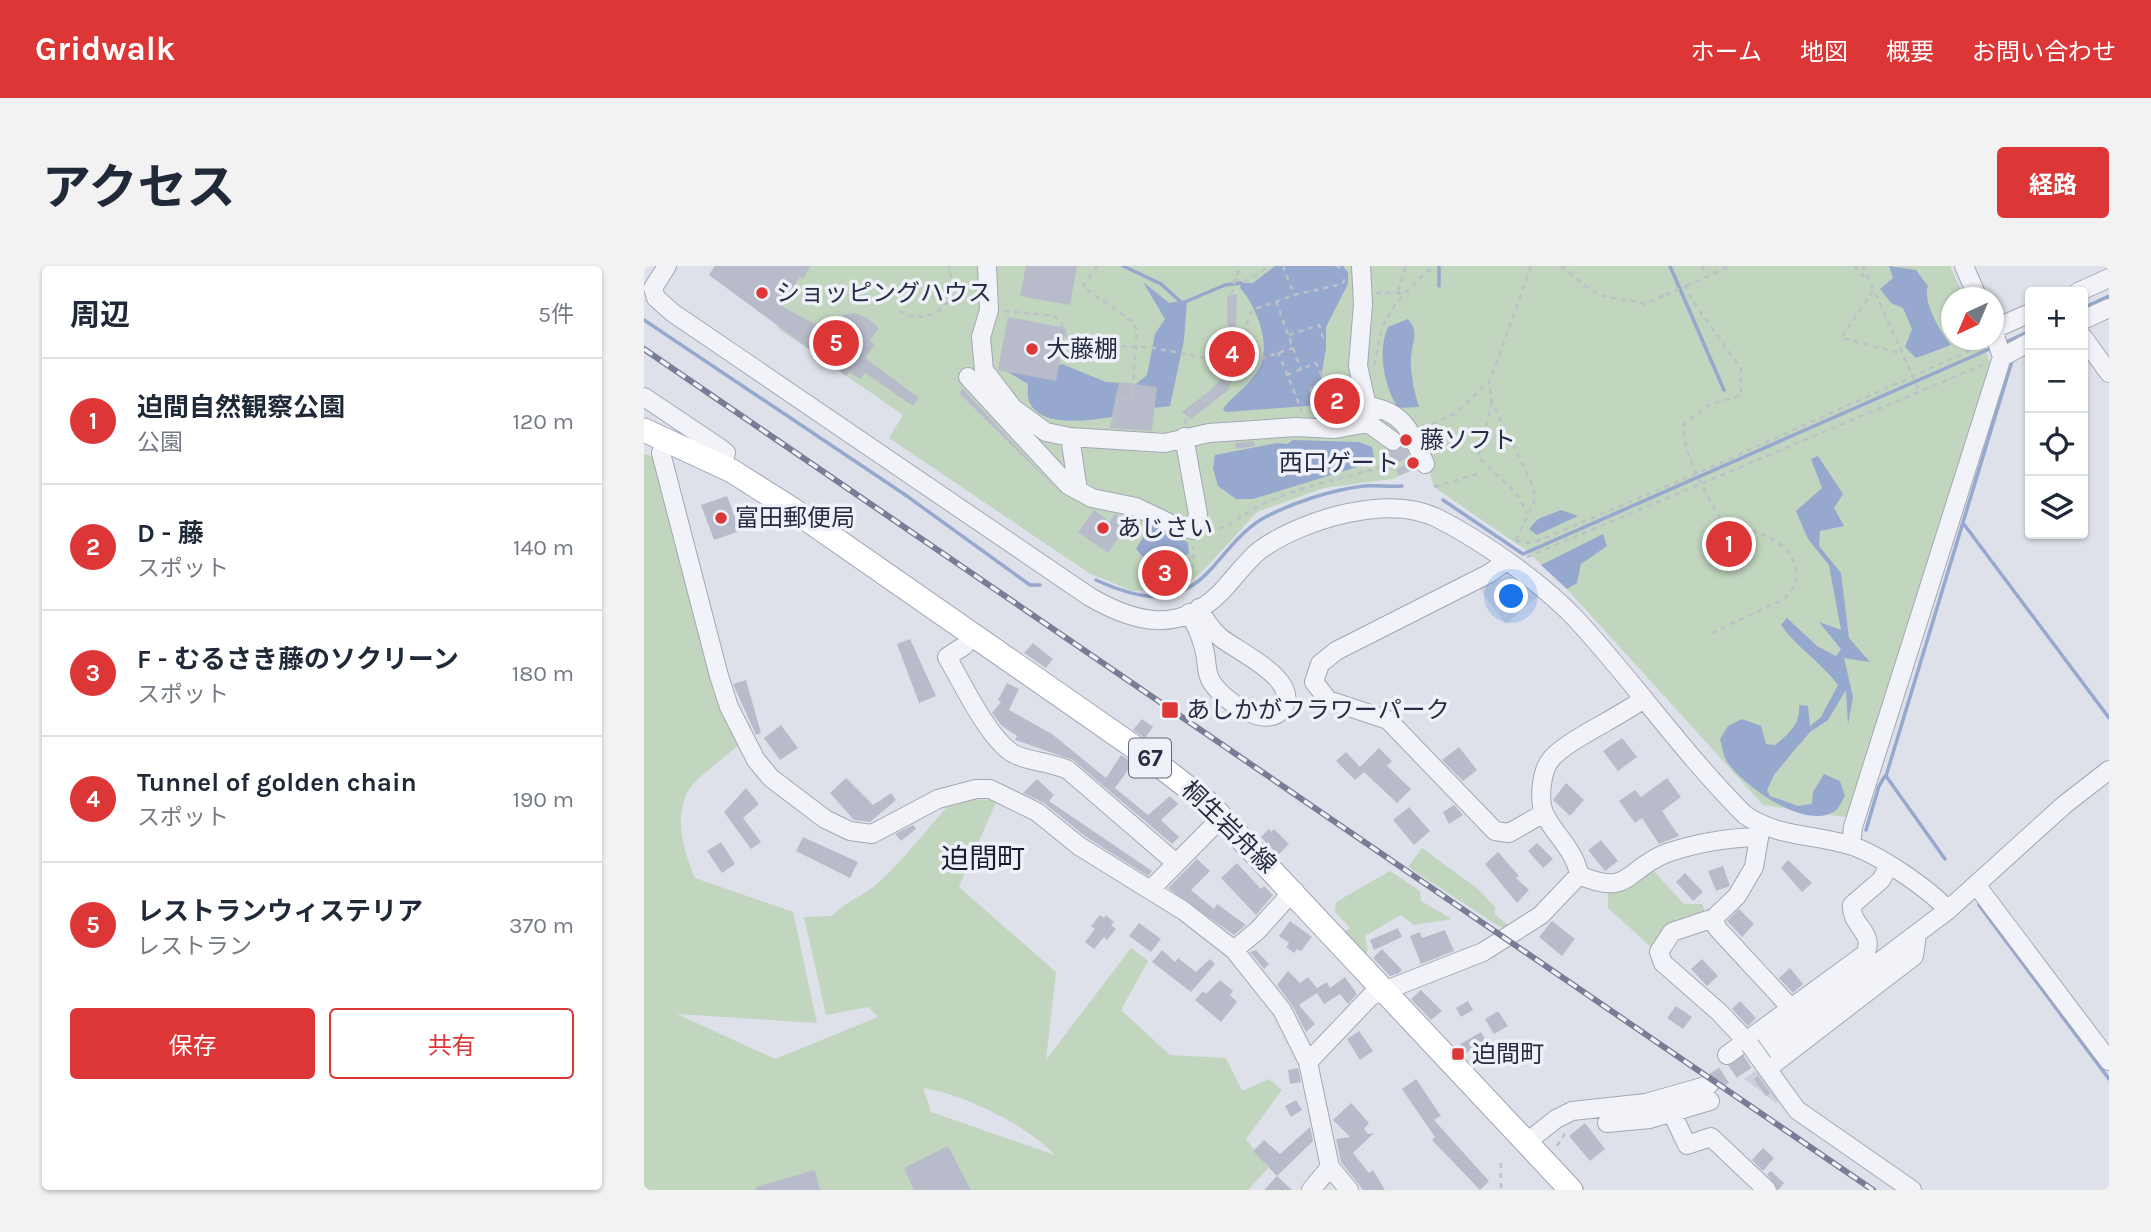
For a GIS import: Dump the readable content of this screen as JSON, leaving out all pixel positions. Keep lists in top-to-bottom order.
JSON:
{
  "streets": {
    "main road": ["67", "桐生岩舟線"]
  },
  "districts": ["迫間町"],
  "places": {
    "other": [
      "ショッピングハウス",
      "大藤棚",
      "藤ソフト",
      "西口ゲート",
      "富田郵便局",
      "あじさい"
    ],
    "transit": ["あしかがフラワーパーク", "迫間町"]
  },
  "north": "bottom left",
  "page": {
    "header": "Gridwalk",
    "nav": [
      "ホーム",
      "地図",
      "概要",
      "お問い合わせ"
    ],
    "title": "アクセス",
    "buttons": [
      "経路",
      ["保存", "共有"]
    ],
    "heading": ["周辺", "5件"],
    "map_buttons": ["+", "−"],
    "pins": [
      "5",
      "4",
      "2",
      "1",
      "3"
    ],
    "list": [
      {
        "mark": "1",
        "name": "迫間自然観察公園",
        "note": "公園",
        "value": "120 m"
      },
      {
        "mark": "2",
        "name": "D - 藤",
        "note": "スポット",
        "value": "140 m"
      },
      {
        "mark": "3",
        "name": "F - むるさき藤のソクリーン",
        "note": "スポット",
        "value": "180 m"
      },
      {
        "mark": "4",
        "name": "Tunnel of golden chain",
        "note": "スポット",
        "value": "190 m"
      },
      {
        "mark": "5",
        "name": "レストランウィステリア",
        "note": "レストラン",
        "value": "370 m"
      }
    ]
  }
}
